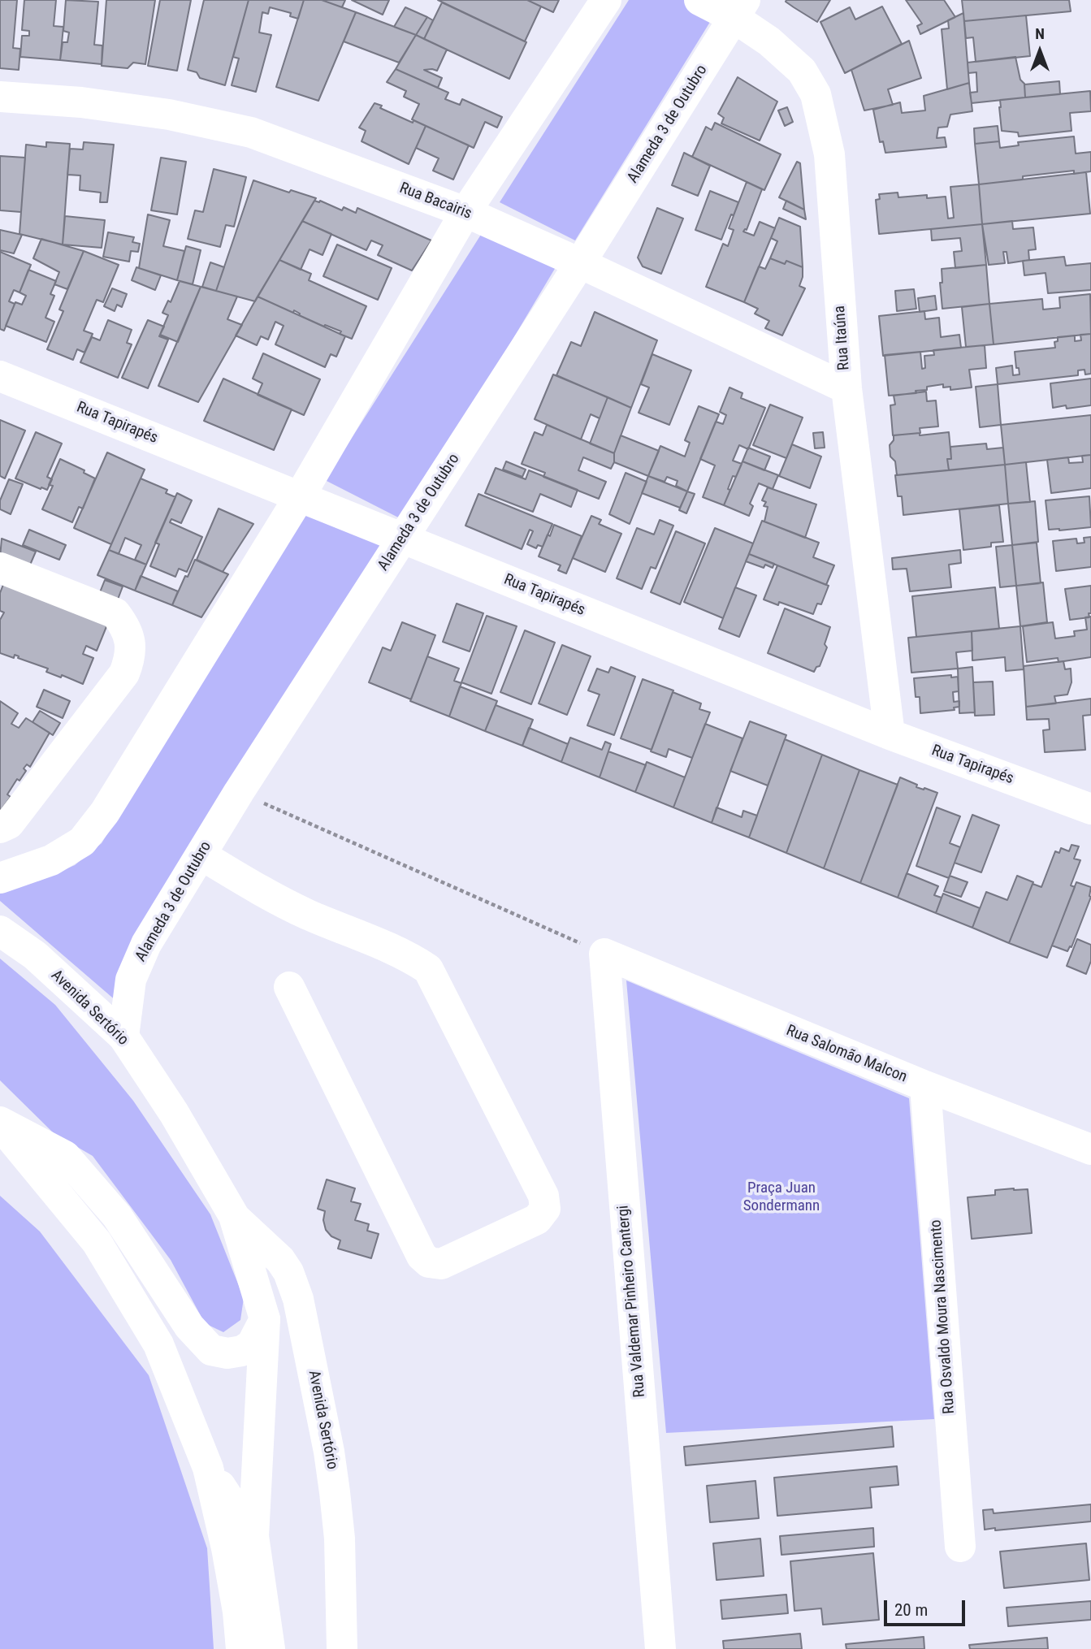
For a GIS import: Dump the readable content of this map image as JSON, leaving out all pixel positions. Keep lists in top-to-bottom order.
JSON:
{
  "streets": {
    "street": [
      "Alameda 3 de Outubro",
      "Rua Bacairis",
      "Rua Itaúna",
      "Rua Tapirapés",
      "Avenida Sertório",
      "Rua Salomão Malcon",
      "Rua Valdemar Pinheiro Cantergi",
      "Rua Osvaldo Moura Nascimento"
    ]
  },
  "crossings": [
    ["Alameda 3 de Outubro", "Rua Bacairis"],
    ["Alameda 3 de Outubro", "Rua Itaúna"],
    ["Alameda 3 de Outubro", "Rua Tapirapés"],
    ["Alameda 3 de Outubro", "Avenida Sertório"],
    ["Rua Bacairis", "Rua Itaúna"],
    ["Rua Itaúna", "Rua Tapirapés"],
    ["Rua Salomão Malcon", "Rua Valdemar Pinheiro Cantergi"],
    ["Rua Salomão Malcon", "Rua Osvaldo Moura Nascimento"]
  ],
  "parks": ["Praça Juan Sondermann"],
  "scale_bar": "20 m",
  "north": "top"
}
